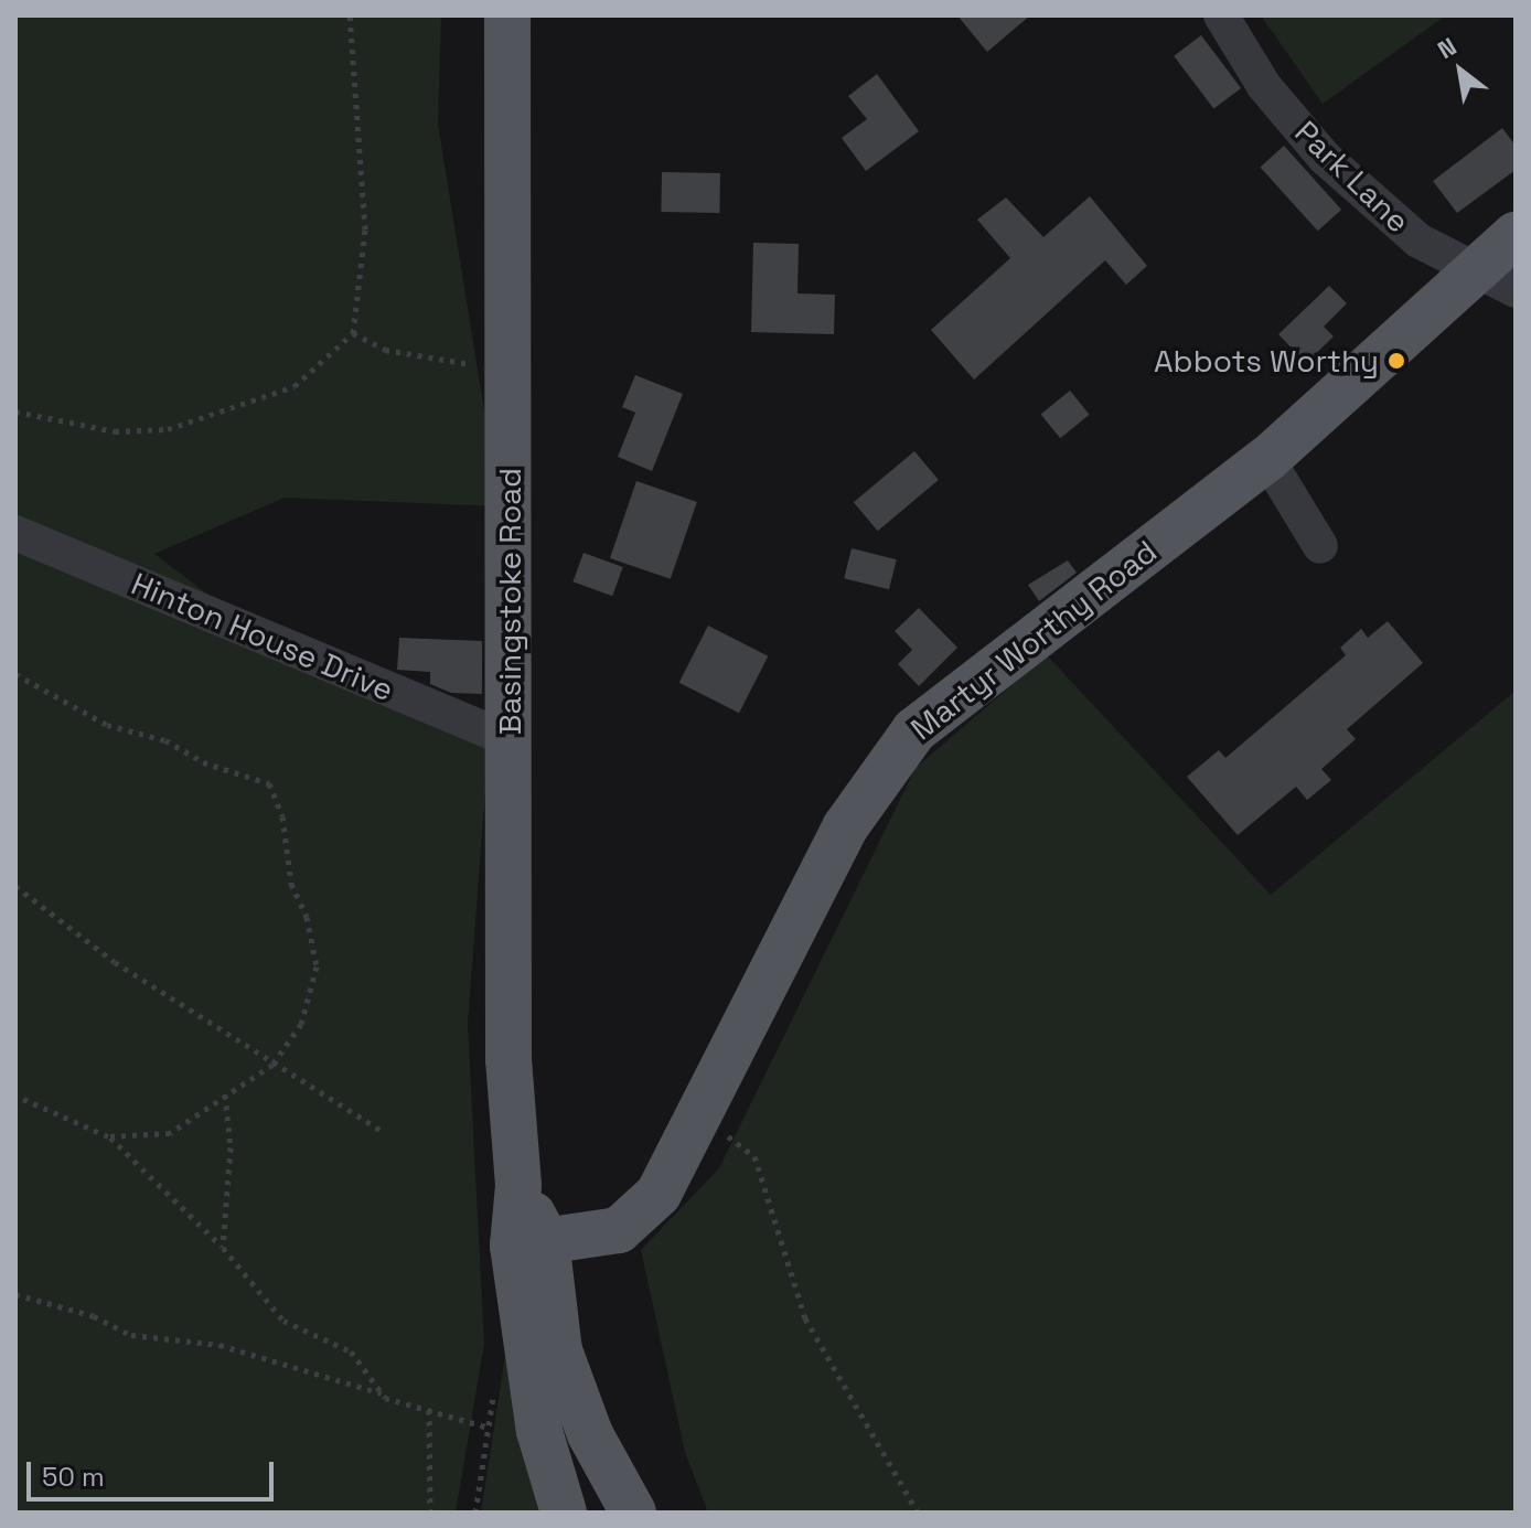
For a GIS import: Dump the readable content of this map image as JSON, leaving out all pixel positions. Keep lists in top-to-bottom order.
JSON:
{
  "streets": {
    "main road": ["Basingstoke Road", "Martyr Worthy Road"],
    "street": ["Park Lane", "Hinton House Drive"]
  },
  "crossings": [
    ["Park Lane", "Martyr Worthy Road"],
    ["Basingstoke Road", "Hinton House Drive"],
    ["Basingstoke Road", "Martyr Worthy Road"]
  ],
  "places": ["Abbots Worthy"],
  "scale_bar": "50 m",
  "north": "top left"
}
